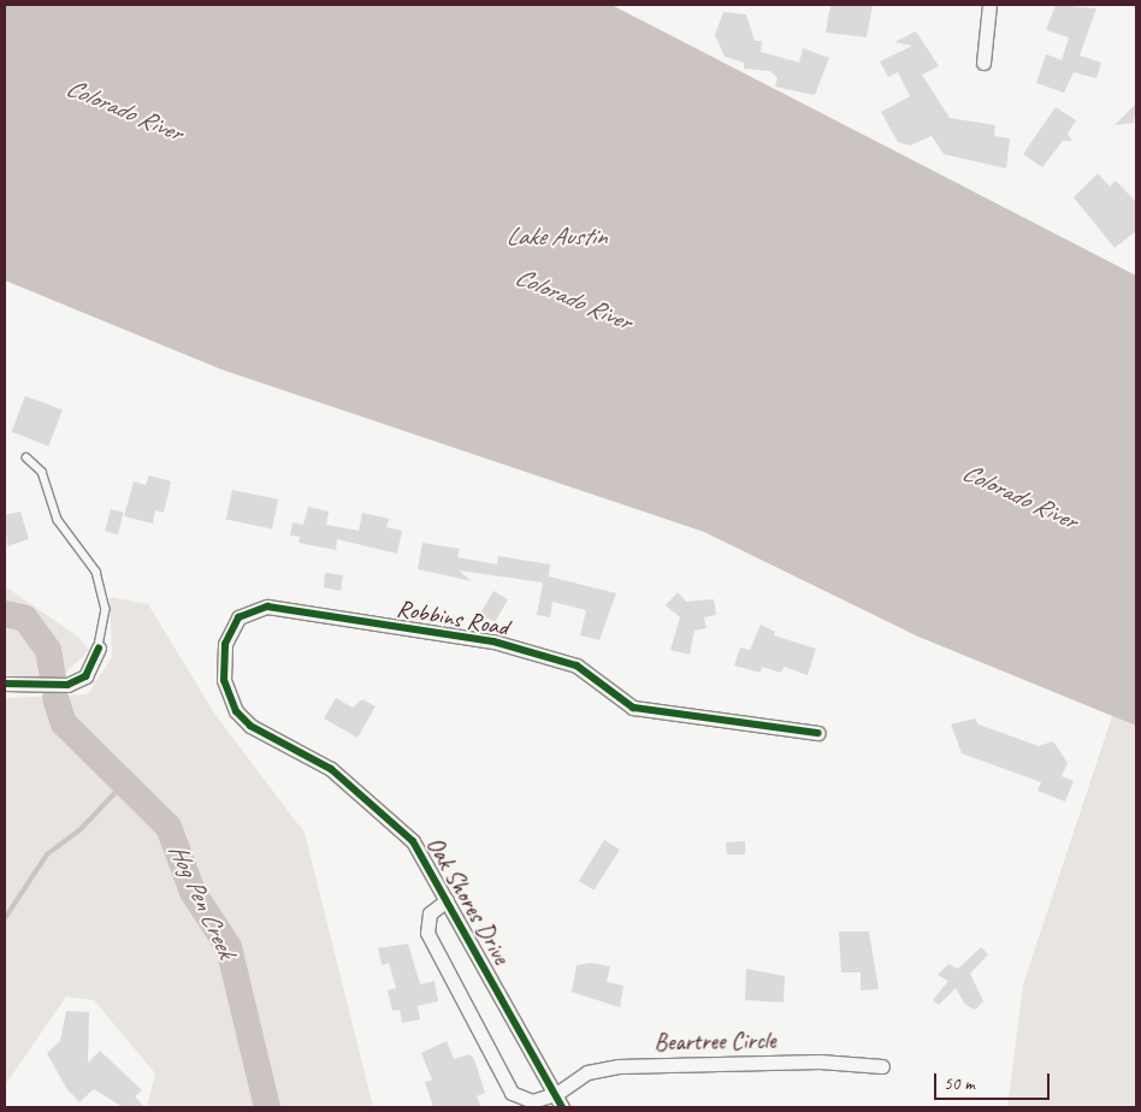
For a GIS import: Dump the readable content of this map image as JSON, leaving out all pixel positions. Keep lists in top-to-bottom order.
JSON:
{
  "streets": {
    "street": ["Robbins Road", "Oak Shores Drive", "Beartree Circle"]
  },
  "crossings": [
    ["Robbins Road", "Oak Shores Drive"],
    ["Oak Shores Drive", "Beartree Circle"]
  ],
  "water": ["Colorado River", "Lake Austin", "Hog Pen Creek"],
  "scale_bar": "50 m"
}
